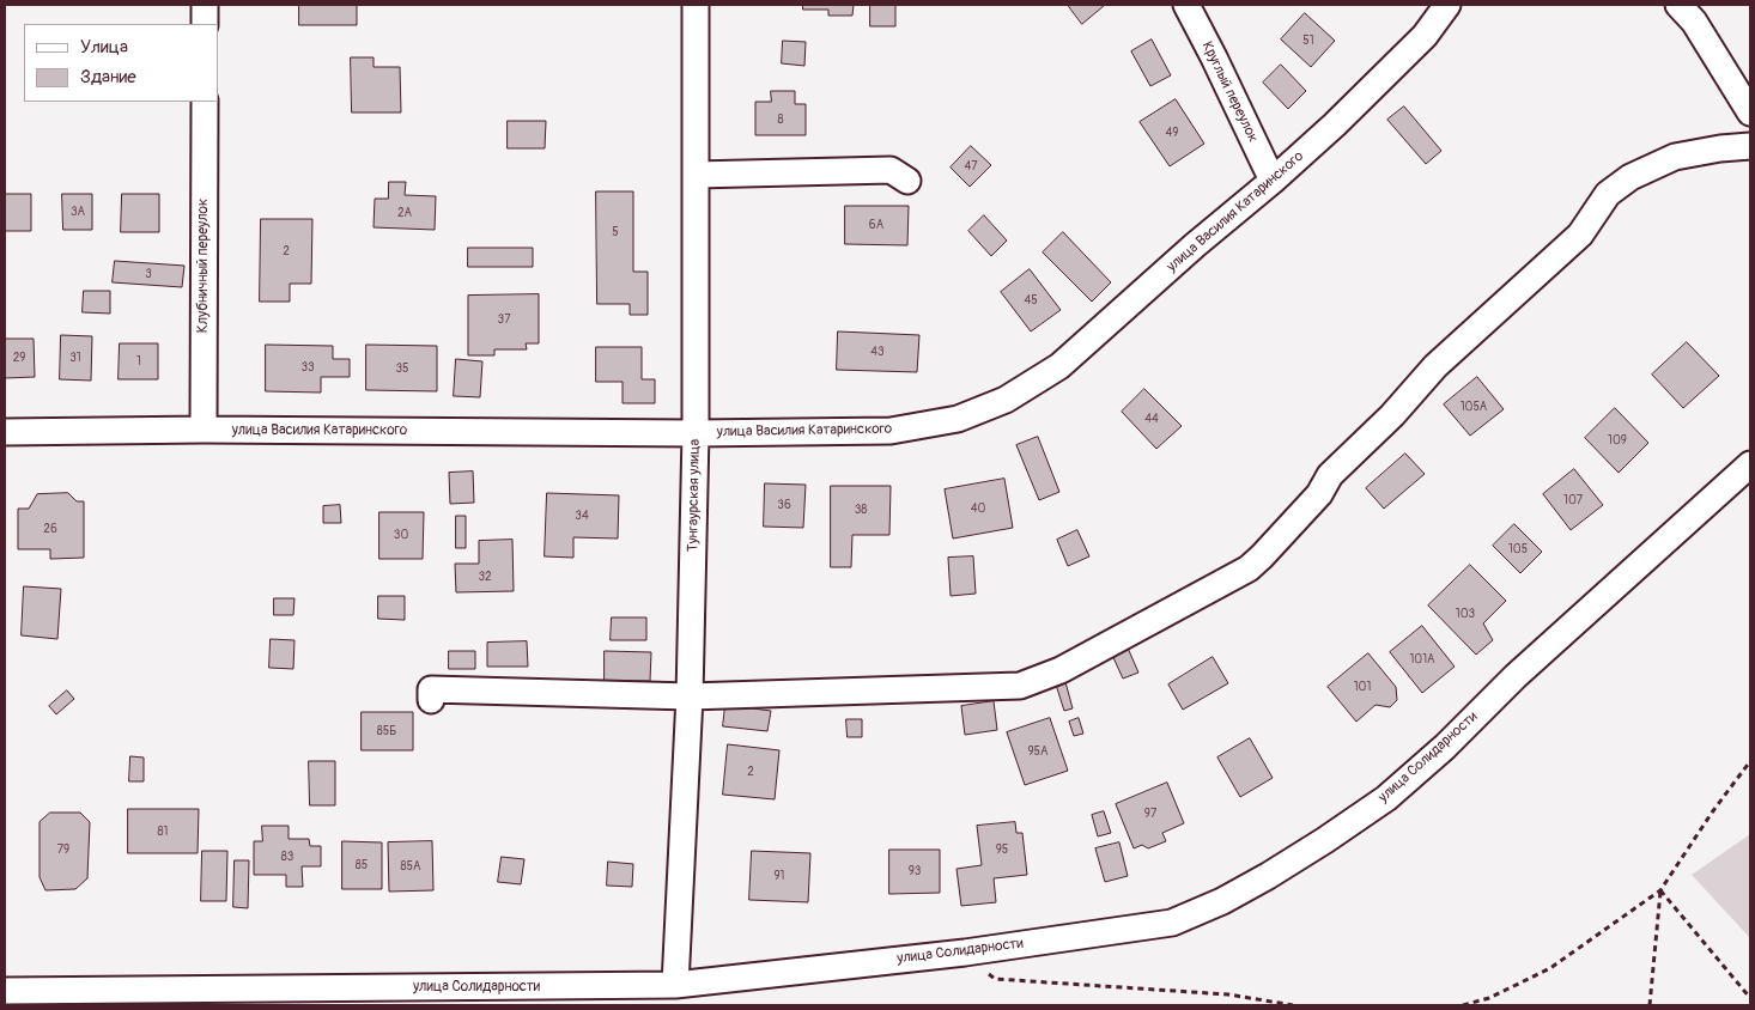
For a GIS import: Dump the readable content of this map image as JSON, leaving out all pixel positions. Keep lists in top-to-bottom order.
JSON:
{
  "streets": {
    "street": [
      "Круглый переулок",
      "улица Василия Катаринского",
      "Клубничный переулок",
      "Тунгаурская улица",
      "улица Солидарности"
    ]
  },
  "crossings": [
    ["Круглый переулок", "улица Василия Катаринского"],
    ["улица Василия Катаринского", "Клубничный переулок"],
    ["улица Василия Катаринского", "Тунгаурская улица"],
    ["Тунгаурская улица", "улица Солидарности"]
  ],
  "house_numbers": [
    "51",
    "8",
    "49",
    "47",
    "3А",
    "2А",
    "6А",
    "5",
    "2",
    "3",
    "45",
    "37",
    "43",
    "29",
    "31",
    "1",
    "33",
    "35",
    "105А",
    "44",
    "109",
    "107",
    "36",
    "40",
    "38",
    "34",
    "26",
    "30",
    "105",
    "32",
    "103",
    "101А",
    "101",
    "85Б",
    "95А",
    "2",
    "97",
    "81",
    "79",
    "95",
    "83",
    "85",
    "85А",
    "93",
    "91"
  ],
  "legend": ["Улица", "Здание"]
}
